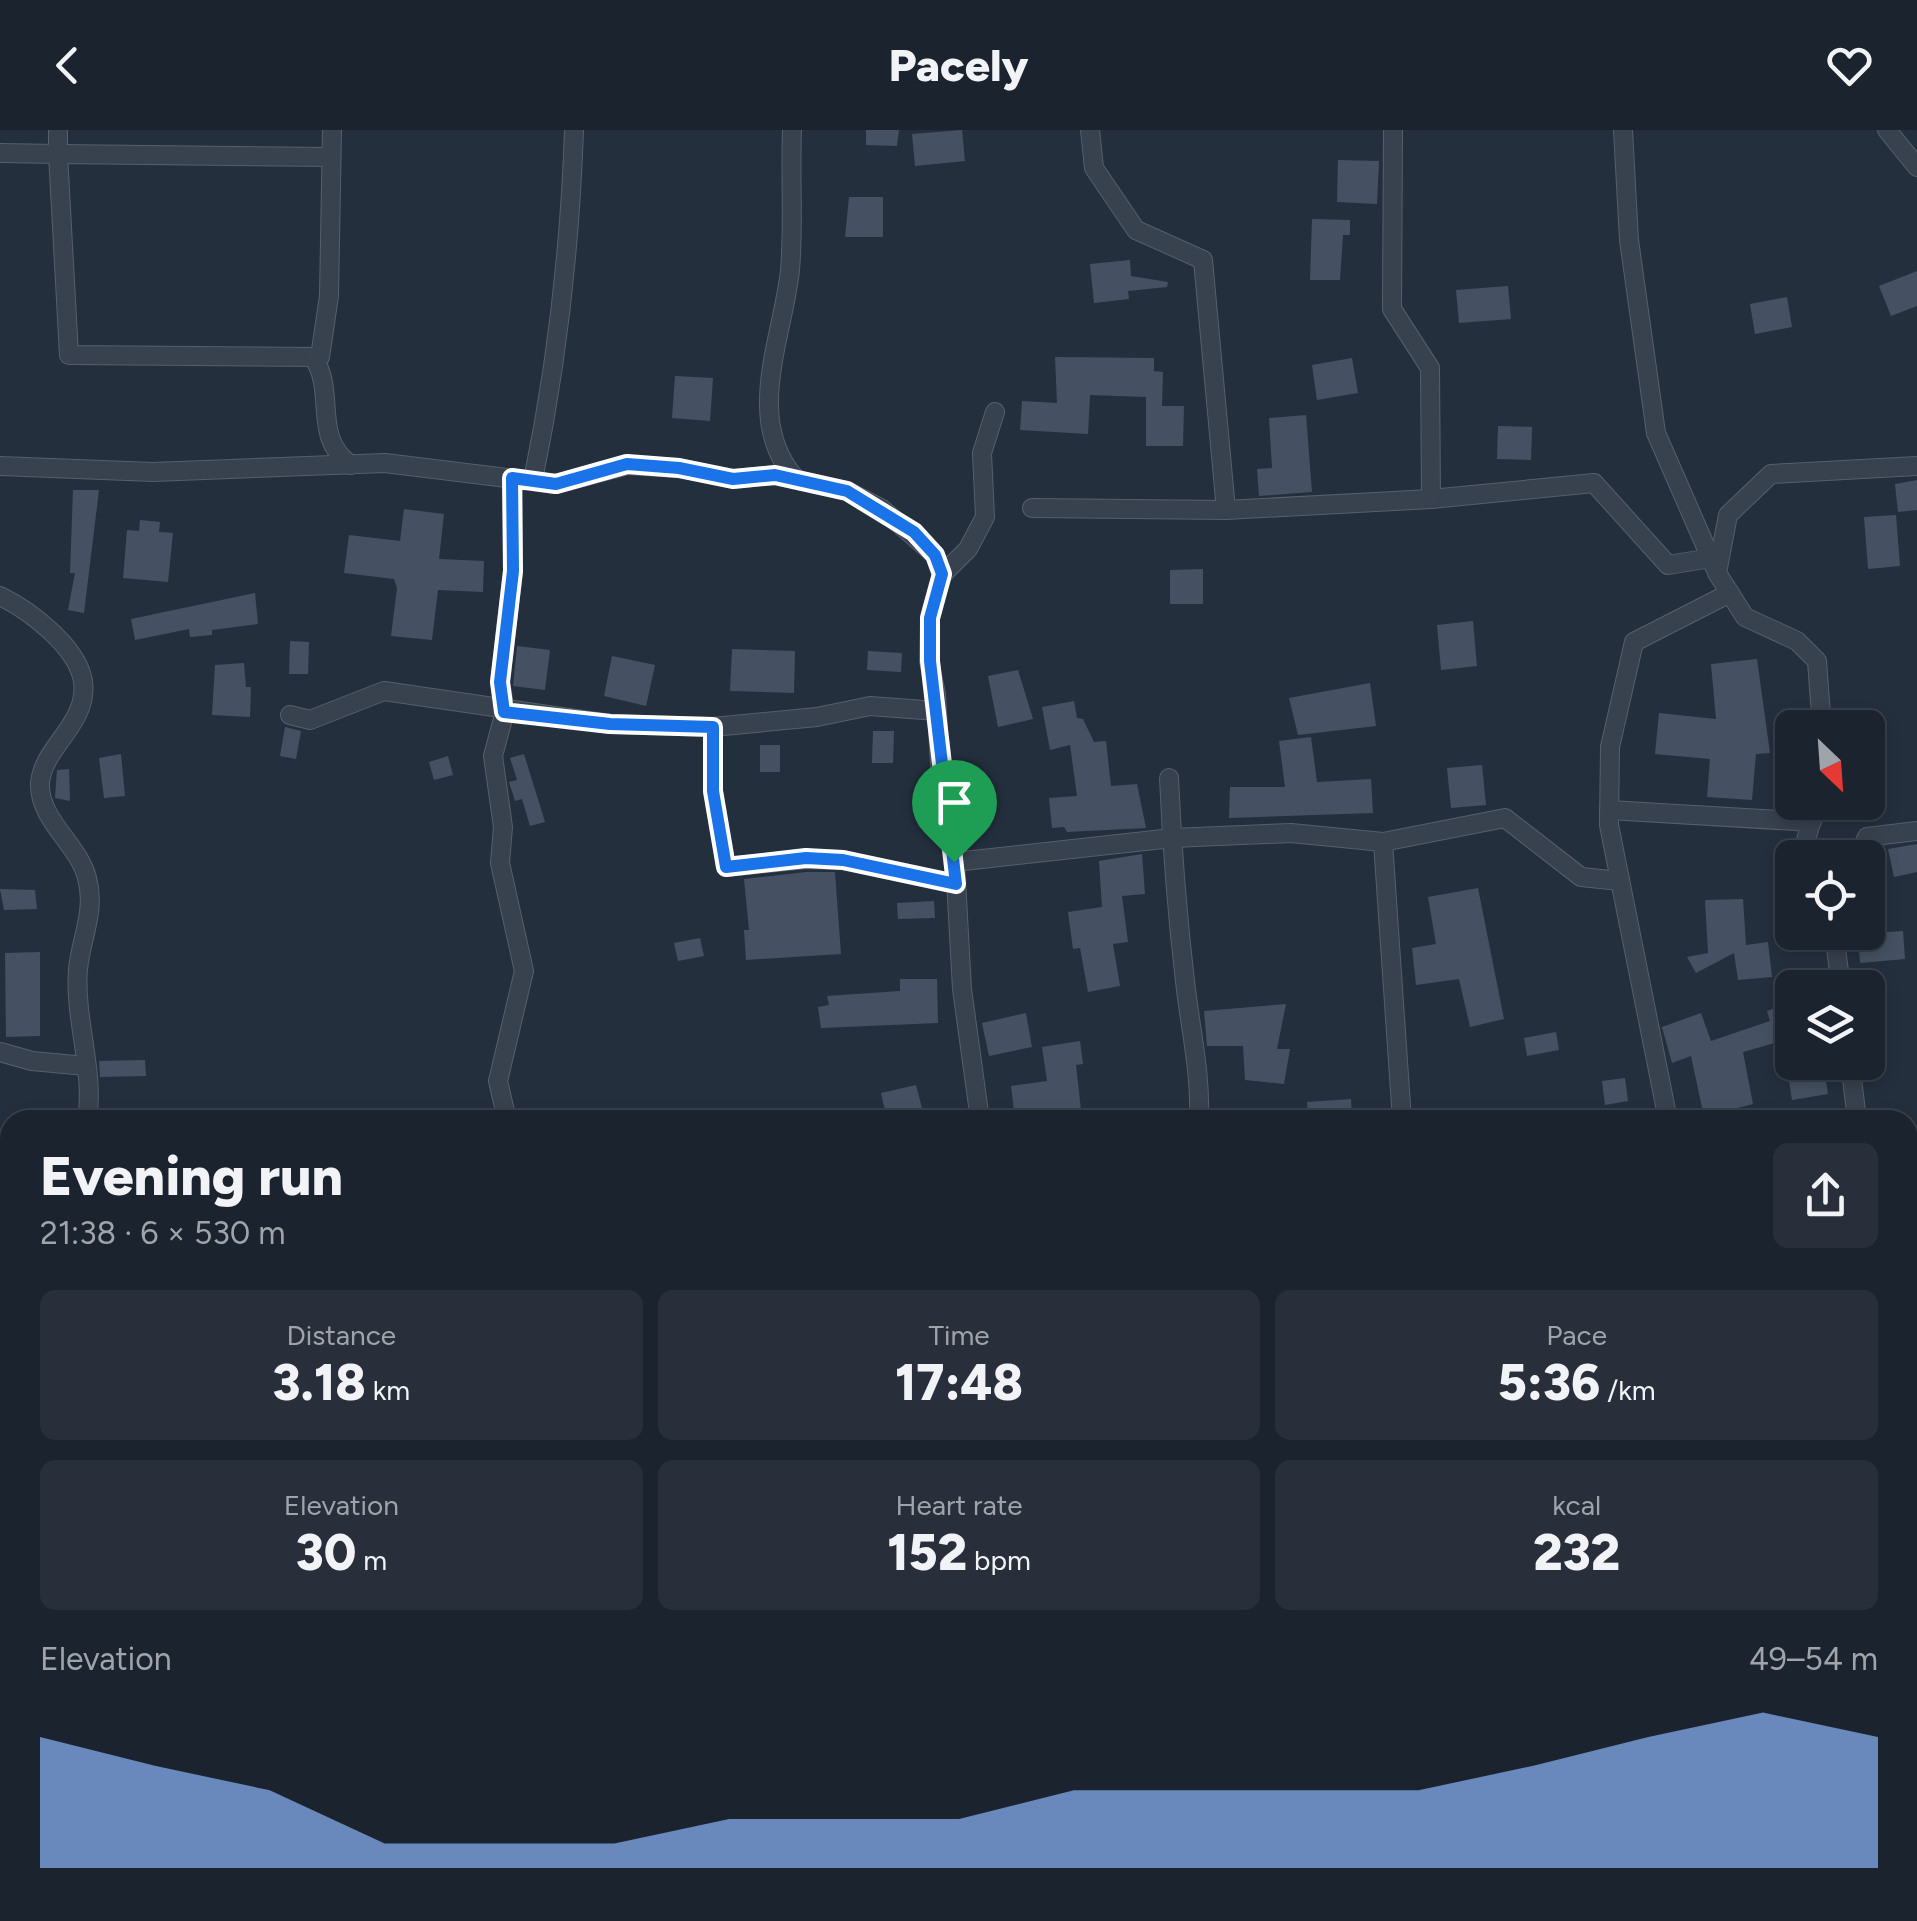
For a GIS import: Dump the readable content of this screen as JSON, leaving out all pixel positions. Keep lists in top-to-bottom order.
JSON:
{
  "north": "bottom right",
  "page": {
    "header": "Pacely",
    "heading": ["Evening run", "21:38 · 6 × 530 m"],
    "stats": [
      ["Distance", "3.18 km"],
      ["Time", "17:48"],
      ["Pace", "5:36 /km"],
      ["Elevation", "30 m"],
      ["Heart rate", "152 bpm"],
      ["kcal", "232"]
    ],
    "chart": ["Elevation", "49–54 m"]
  }
}
